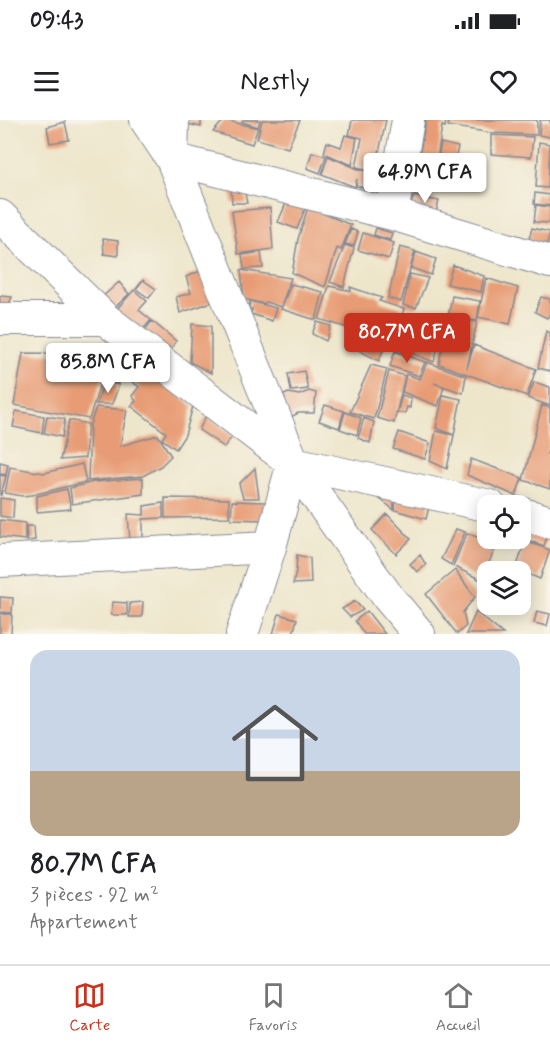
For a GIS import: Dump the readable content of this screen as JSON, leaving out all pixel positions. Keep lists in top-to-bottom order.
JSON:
{
  "page": {
    "status": "09:43",
    "header": "Nestly",
    "price": ["64.9M CFA", "80.7M CFA", "85.8M CFA"],
    "list": [
      {
        "name": "80.7M CFA",
        "note": "3 pièces · 92 m² · Appartement"
      }
    ],
    "tabs": ["Carte", "Favoris", "Accueil"]
  }
}
